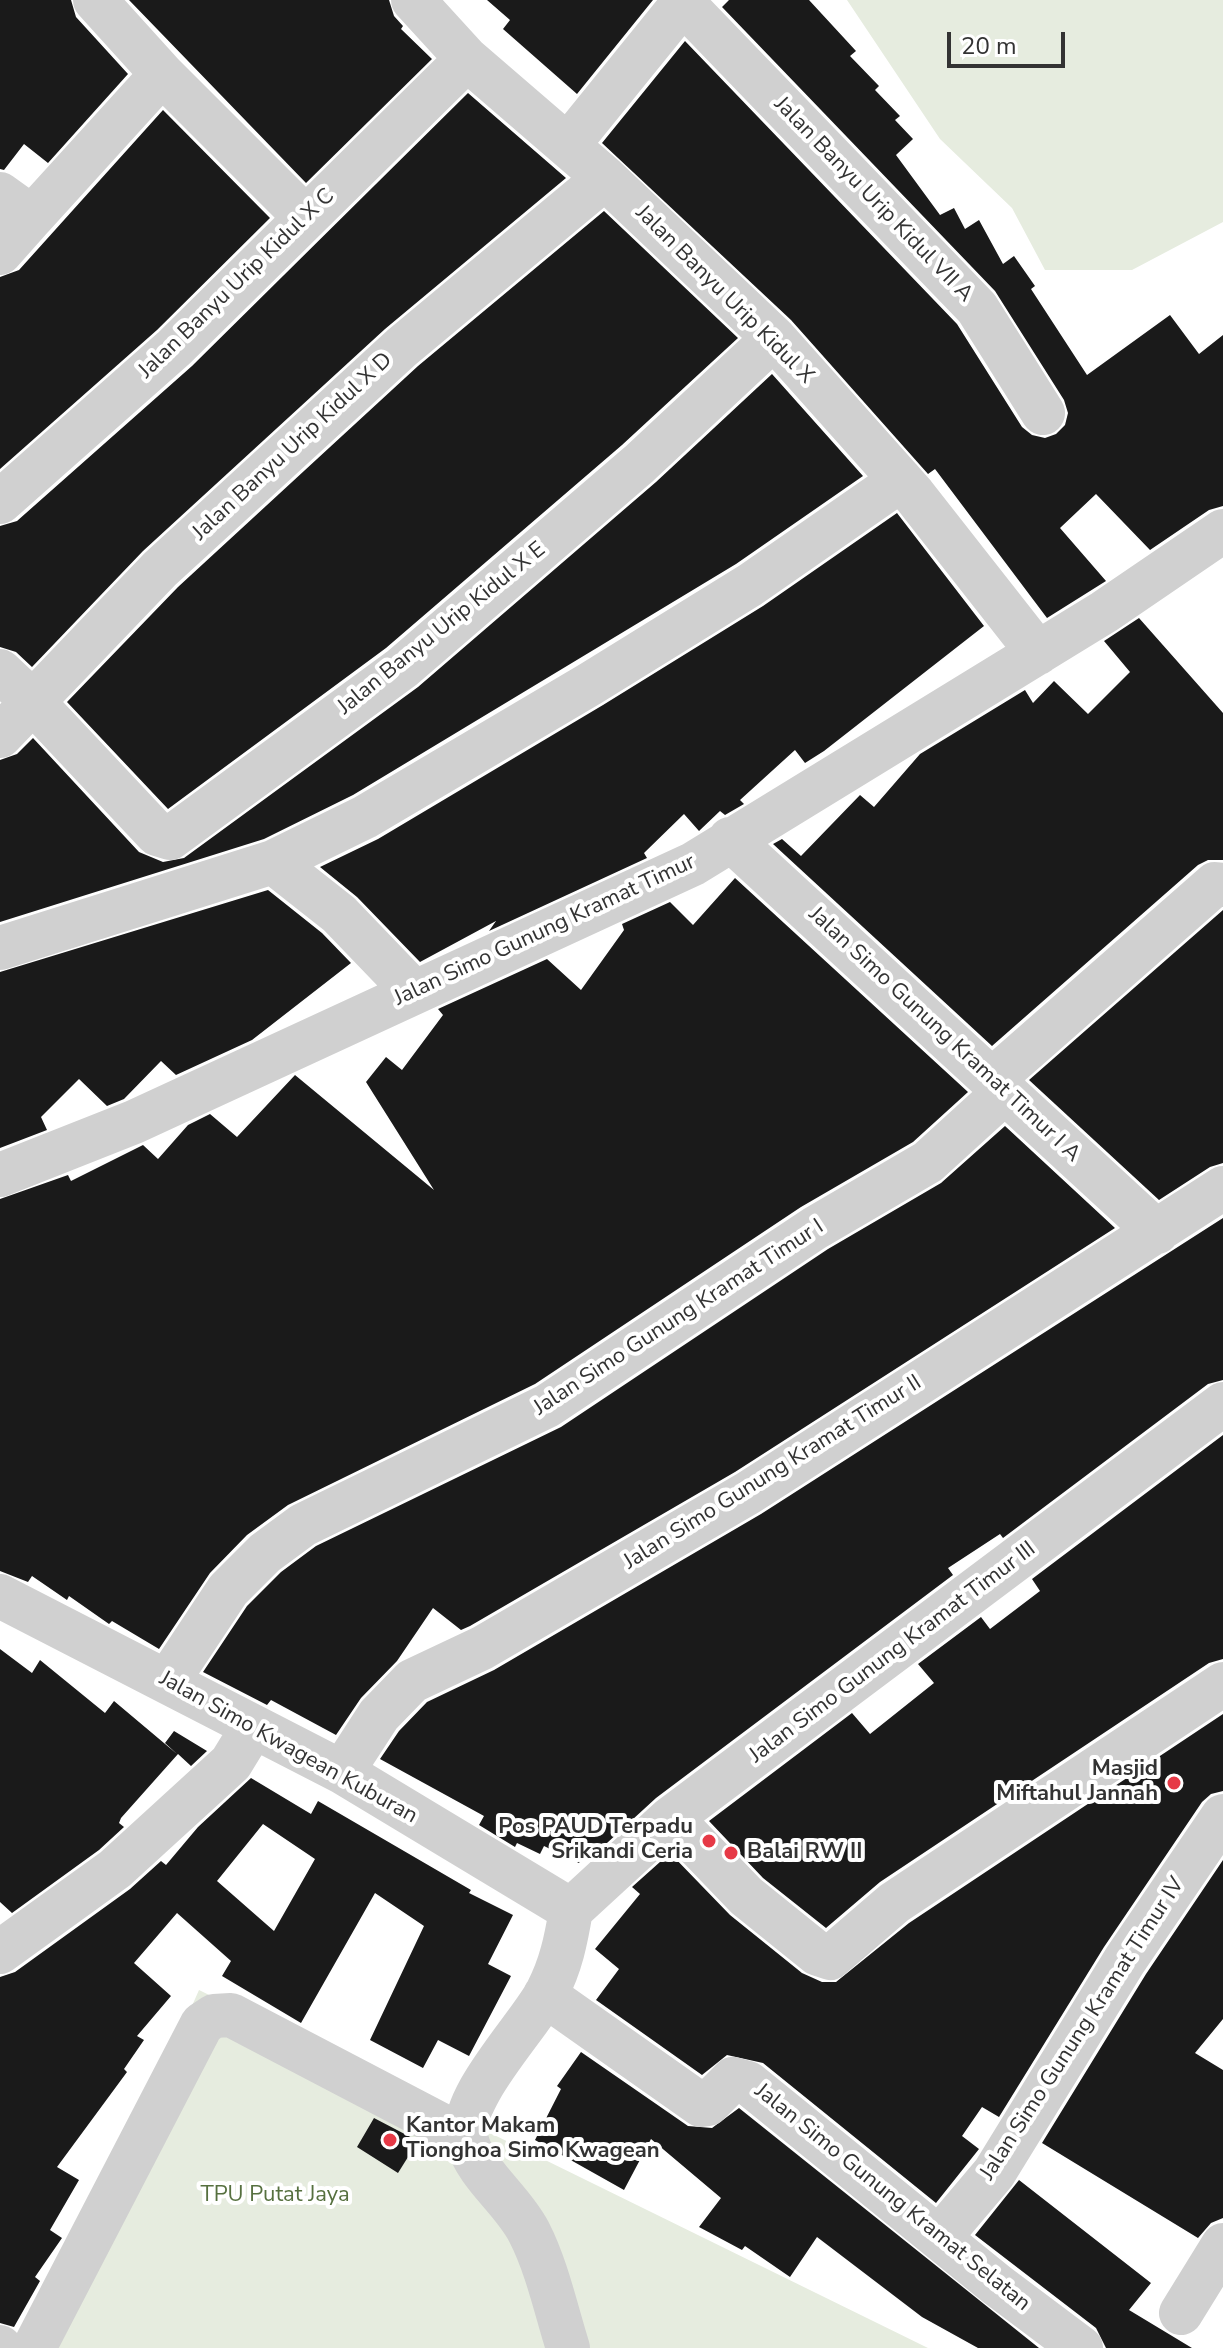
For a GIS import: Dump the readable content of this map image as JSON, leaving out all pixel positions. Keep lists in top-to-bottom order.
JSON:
{
  "streets": {
    "street": [
      "Jalan Banyu Urip Kidul VII A",
      "Jalan Banyu Urip Kidul X C",
      "Jalan Banyu Urip Kidul X",
      "Jalan Banyu Urip Kidul X D",
      "Jalan Banyu Urip Kidul X E",
      "Jalan Simo Gunung Kramat Timur",
      "Jalan Simo Gunung Kramat Timur I A",
      "Jalan Simo Gunung Kramat Timur I",
      "Jalan Simo Gunung Kramat Timur II",
      "Jalan Simo Gunung Kramat Timur III",
      "Jalan Simo Kwagean Kuburan",
      "Jalan Simo Gunung Kramat Timur IV",
      "Jalan Simo Gunung Kramat Selatan"
    ]
  },
  "crossings": [
    ["Jalan Banyu Urip Kidul VII A", "Jalan Banyu Urip Kidul X"],
    ["Jalan Banyu Urip Kidul X C", "Jalan Banyu Urip Kidul X"],
    ["Jalan Banyu Urip Kidul X", "Jalan Banyu Urip Kidul X D"],
    ["Jalan Banyu Urip Kidul X", "Jalan Banyu Urip Kidul X E"],
    ["Jalan Banyu Urip Kidul X", "Jalan Simo Gunung Kramat Timur"],
    ["Jalan Banyu Urip Kidul X D", "Jalan Banyu Urip Kidul X E"],
    ["Jalan Simo Gunung Kramat Timur", "Jalan Simo Gunung Kramat Timur I A"],
    ["Jalan Simo Gunung Kramat Timur I A", "Jalan Simo Gunung Kramat Timur I"],
    ["Jalan Simo Gunung Kramat Timur I A", "Jalan Simo Gunung Kramat Timur II"],
    ["Jalan Simo Gunung Kramat Timur I", "Jalan Simo Kwagean Kuburan"],
    ["Jalan Simo Gunung Kramat Timur II", "Jalan Simo Kwagean Kuburan"],
    ["Jalan Simo Gunung Kramat Timur III", "Jalan Simo Kwagean Kuburan"],
    ["Jalan Simo Gunung Kramat Timur IV", "Jalan Simo Gunung Kramat Selatan"]
  ],
  "parks": ["TPU Putat Jaya"],
  "places": [
    "Masjid Miftahul Jannah",
    "Pos PAUD Terpadu Srikandi Ceria",
    "Balai RW II",
    "Kantor Makam Tionghoa Simo Kwagean"
  ],
  "scale_bar": "20 m"
}
